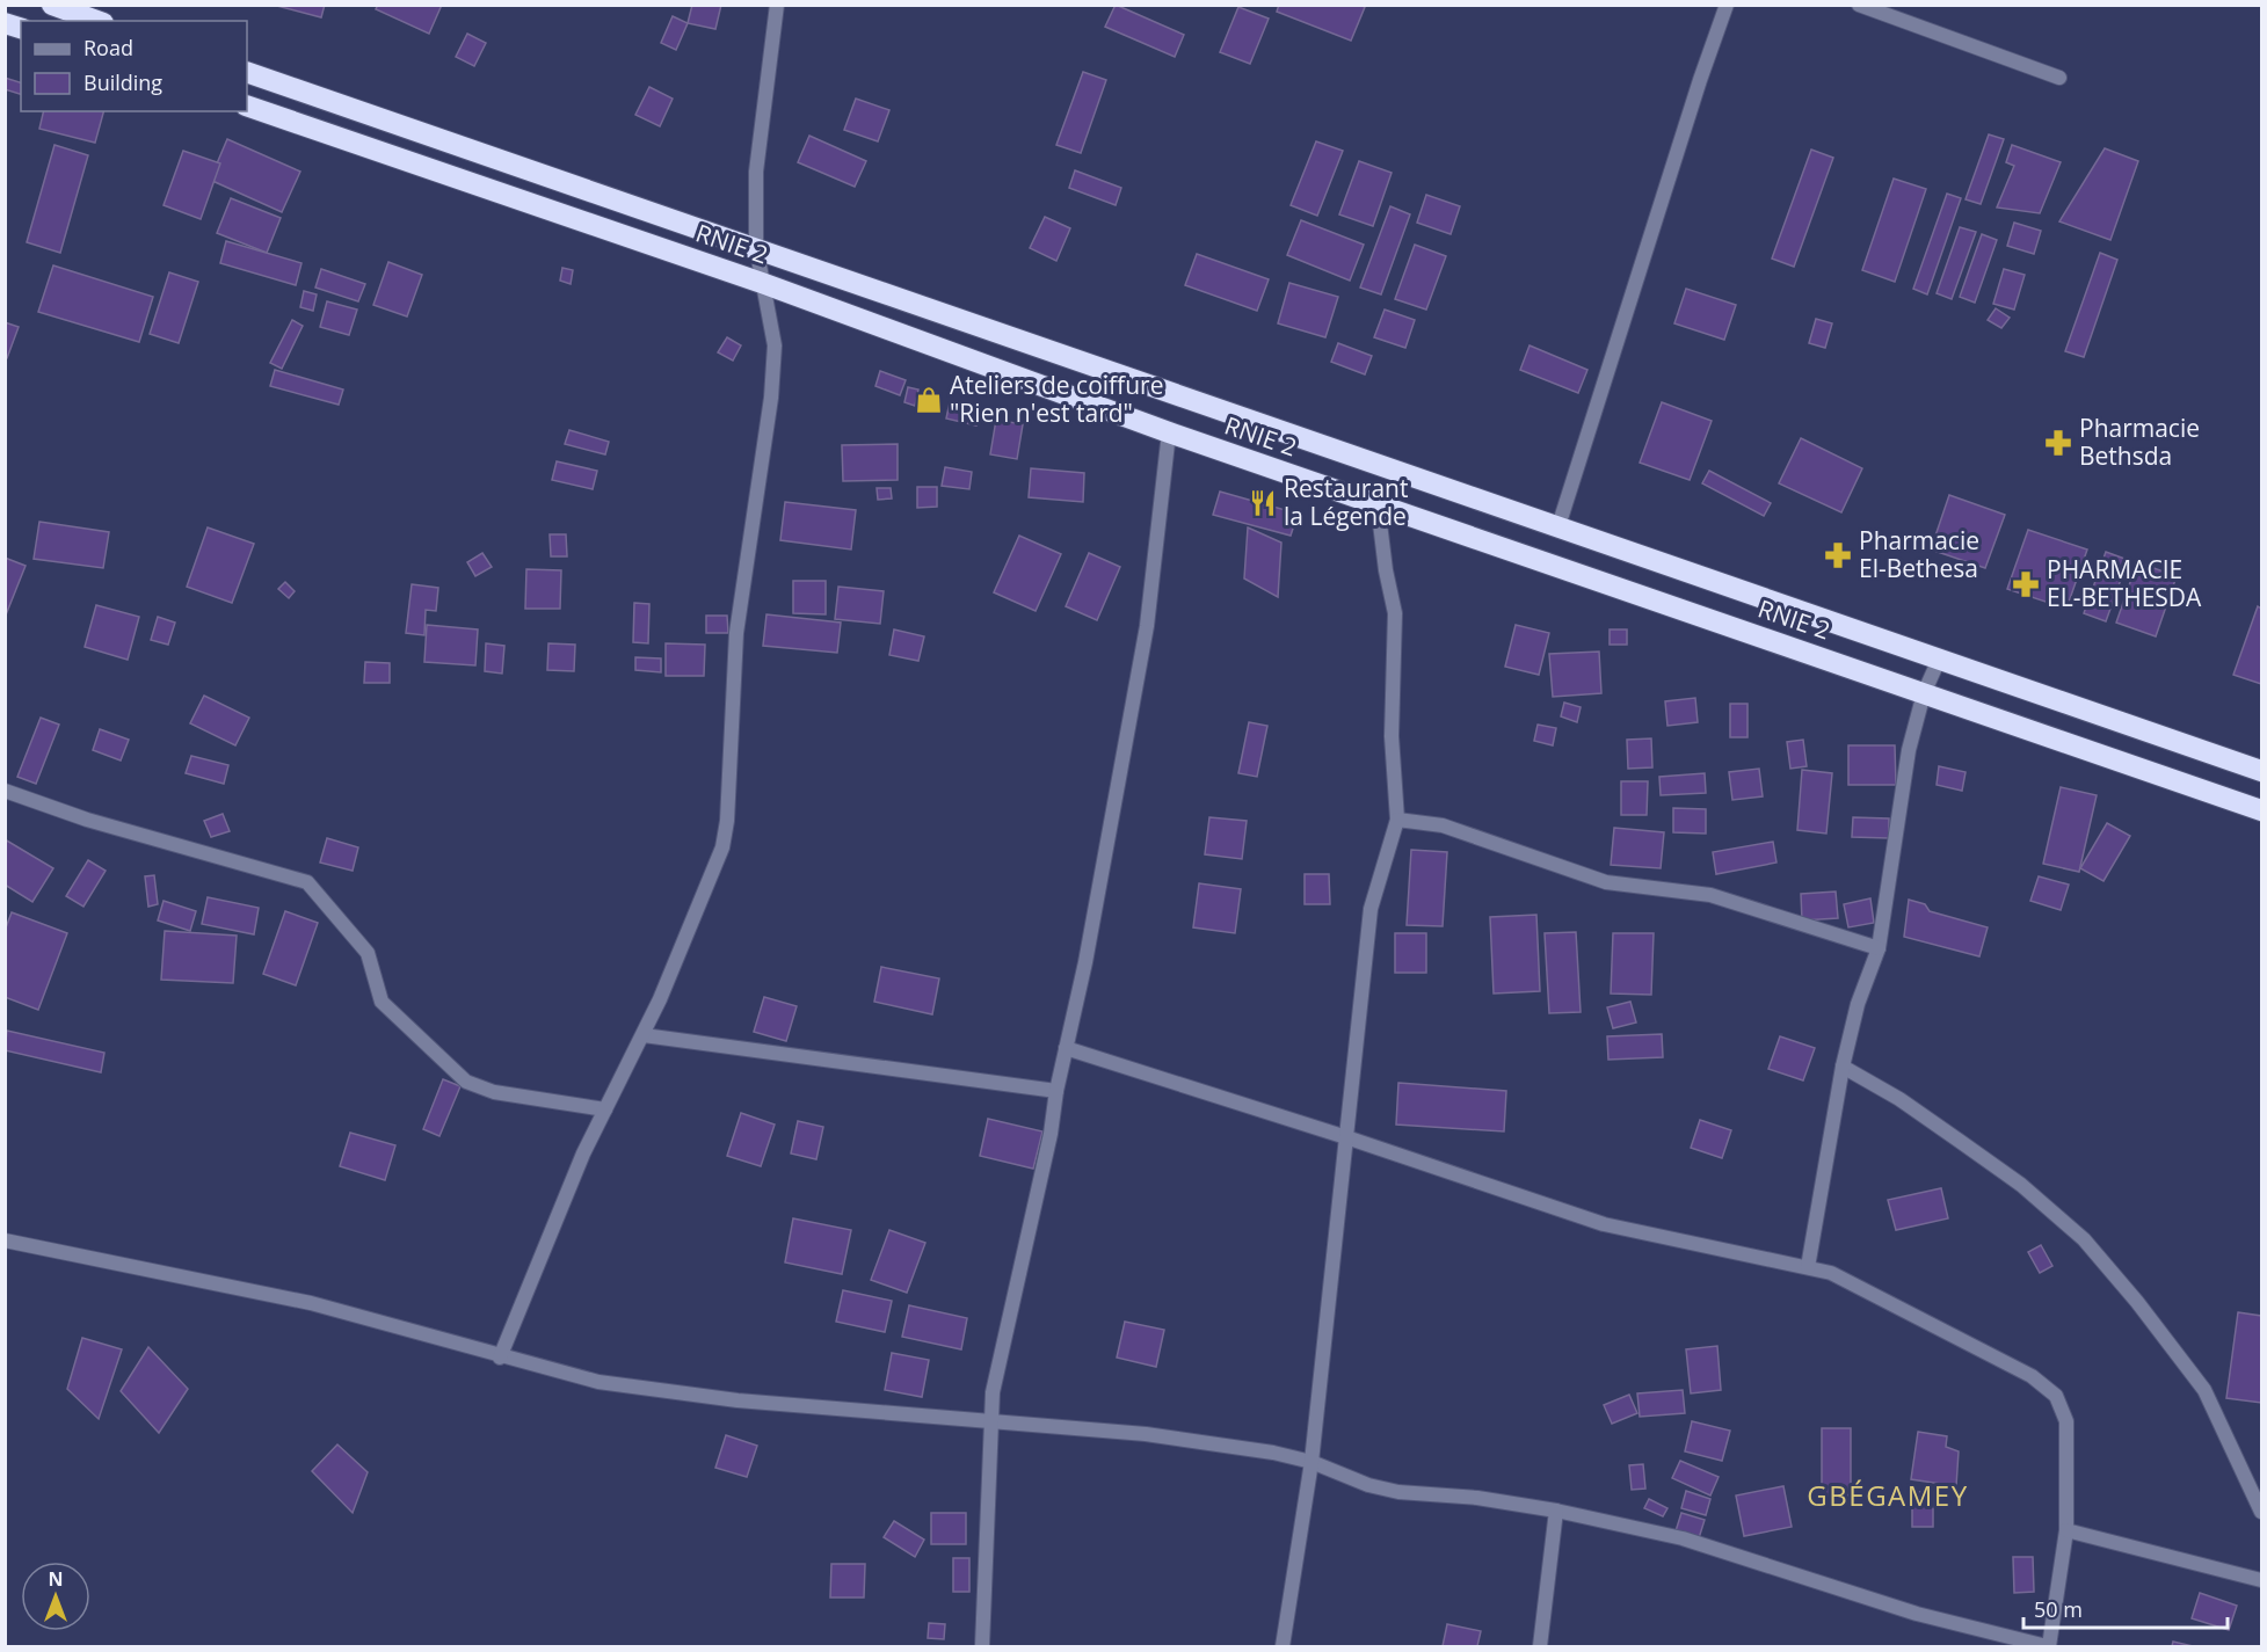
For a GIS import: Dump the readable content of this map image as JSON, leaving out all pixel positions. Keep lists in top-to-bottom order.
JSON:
{
  "streets": {
    "highway": ["RNIE 2"]
  },
  "districts": ["GBÉGAMEY"],
  "places": {
    "shop": ["Ateliers de coiffure \"Rien n'est tard\""],
    "pharmacy": ["Pharmacie Bethsda", "Pharmacie El-Bethesa", "PHARMACIE EL-BETHESDA"],
    "restaurant": ["Restaurant la Légende"]
  },
  "legend": ["Road", "Building"],
  "scale_bar": "50 m",
  "north": "top"
}
